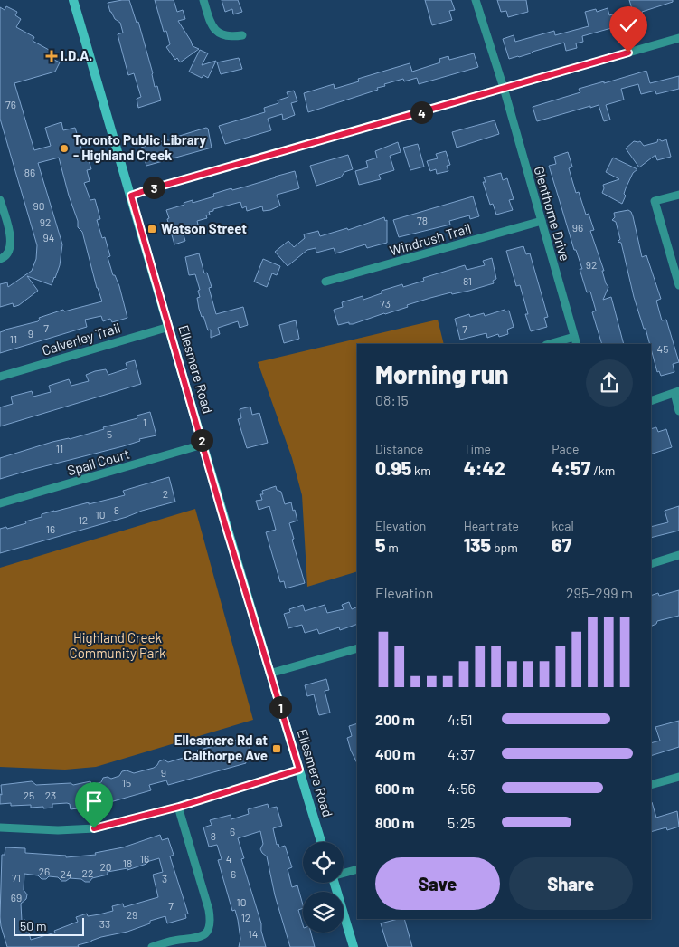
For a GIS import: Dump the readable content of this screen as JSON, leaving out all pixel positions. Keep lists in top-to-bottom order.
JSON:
{
  "streets": {
    "main road": ["Ellesmere Road"],
    "street": [
      "Glenthorne Drive",
      "Windrush Trail",
      "Calverley Trail",
      "Spall Court"
    ]
  },
  "crossings": [
    ["Glenthorne Drive", "Windrush Trail"],
    ["Calverley Trail", "Ellesmere Road"],
    ["Ellesmere Road", "Spall Court"]
  ],
  "parks": ["Highland Creek Community Park"],
  "places": {
    "health": ["I.D.A."],
    "other": ["Toronto Public Library - Highland Creek"],
    "transit": ["Watson Street", "Ellesmere Rd at Calthorpe Ave"]
  },
  "house_numbers": [
    "76",
    "86",
    "90",
    "78",
    "92",
    "96",
    "94",
    "92",
    "81",
    "73",
    "7",
    "7",
    "9",
    "11",
    "45",
    "1",
    "5",
    "11",
    "2",
    "8",
    "10",
    "12",
    "16",
    "9",
    "15",
    "25",
    "23",
    "6",
    "8",
    "16",
    "4",
    "18",
    "20",
    "26",
    "22",
    "24",
    "6",
    "71",
    "3",
    "69",
    "10",
    "7",
    "29",
    "12",
    "33",
    "14"
  ],
  "scale_bar": "50 m",
  "page": {
    "pins": [
      "4",
      "3",
      "2",
      "1"
    ],
    "heading": ["Morning run", "08:15"],
    "stats": [
      ["Distance", "0.95 km"],
      ["Time", "4:42"],
      ["Pace", "4:57 /km"],
      ["Elevation", "5 m"],
      ["Heart rate", "135 bpm"],
      ["kcal", "67"]
    ],
    "chart": ["Elevation", "295–299 m"],
    "list": [
      {
        "name": "200 m",
        "note": "4:51"
      },
      {
        "name": "400 m",
        "note": "4:37"
      },
      {
        "name": "600 m",
        "note": "4:56"
      },
      {
        "name": "800 m",
        "note": "5:25"
      }
    ],
    "buttons": ["Save", "Share"],
    "scale": "50 m"
  }
}
